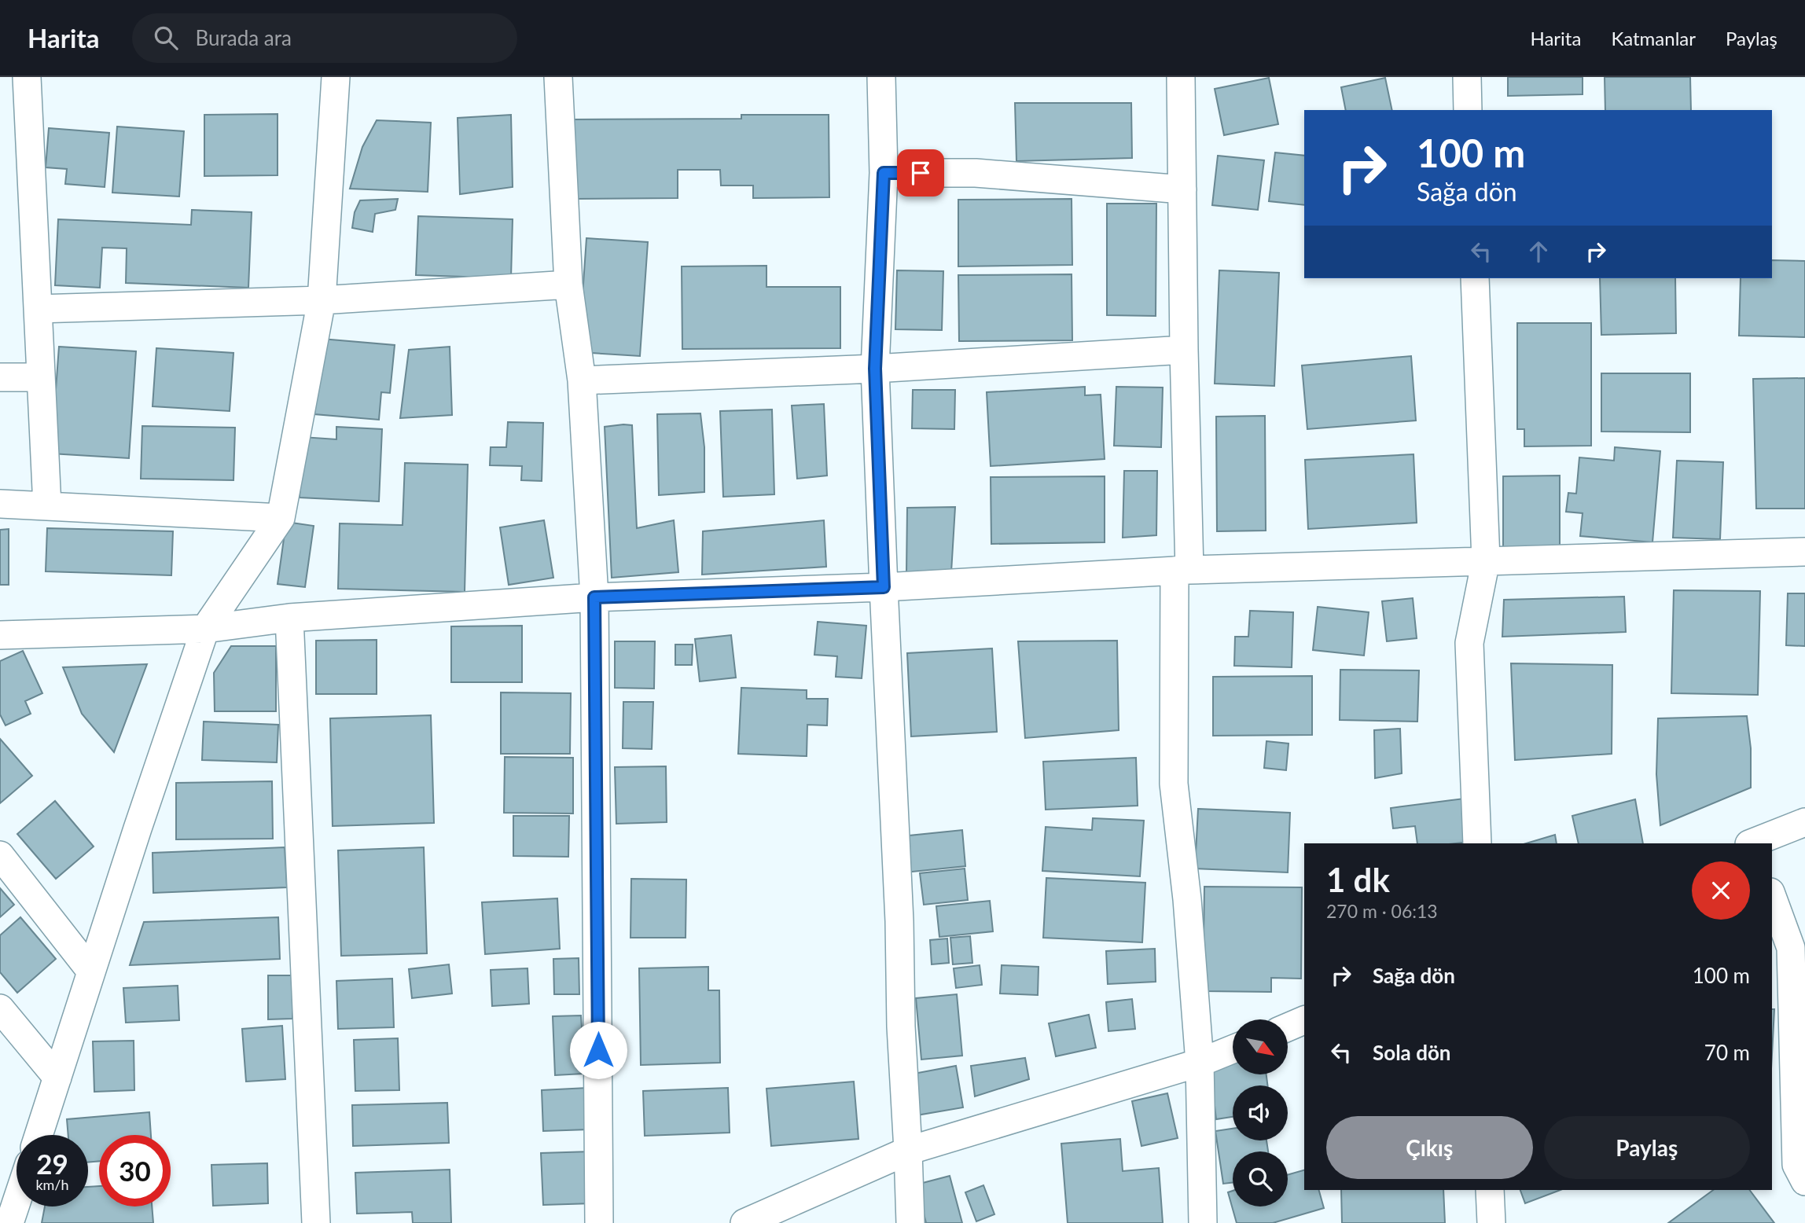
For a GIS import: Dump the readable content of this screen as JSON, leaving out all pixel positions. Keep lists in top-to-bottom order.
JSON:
{
  "north": "bottom right",
  "page": {
    "header": "Harita",
    "search": "Burada ara",
    "nav": ["Harita", "Katmanlar", "Paylaş"],
    "turn": ["100 m", "Sağa dön"],
    "heading": ["1 dk", "270 m · 06:13"],
    "list": [
      {
        "name": "Sağa dön",
        "value": "100 m"
      },
      {
        "name": "Sola dön",
        "value": "70 m"
      }
    ],
    "buttons": ["Çıkış", "Paylaş"],
    "speed": "29 km/h",
    "limit": "30"
  }
}
